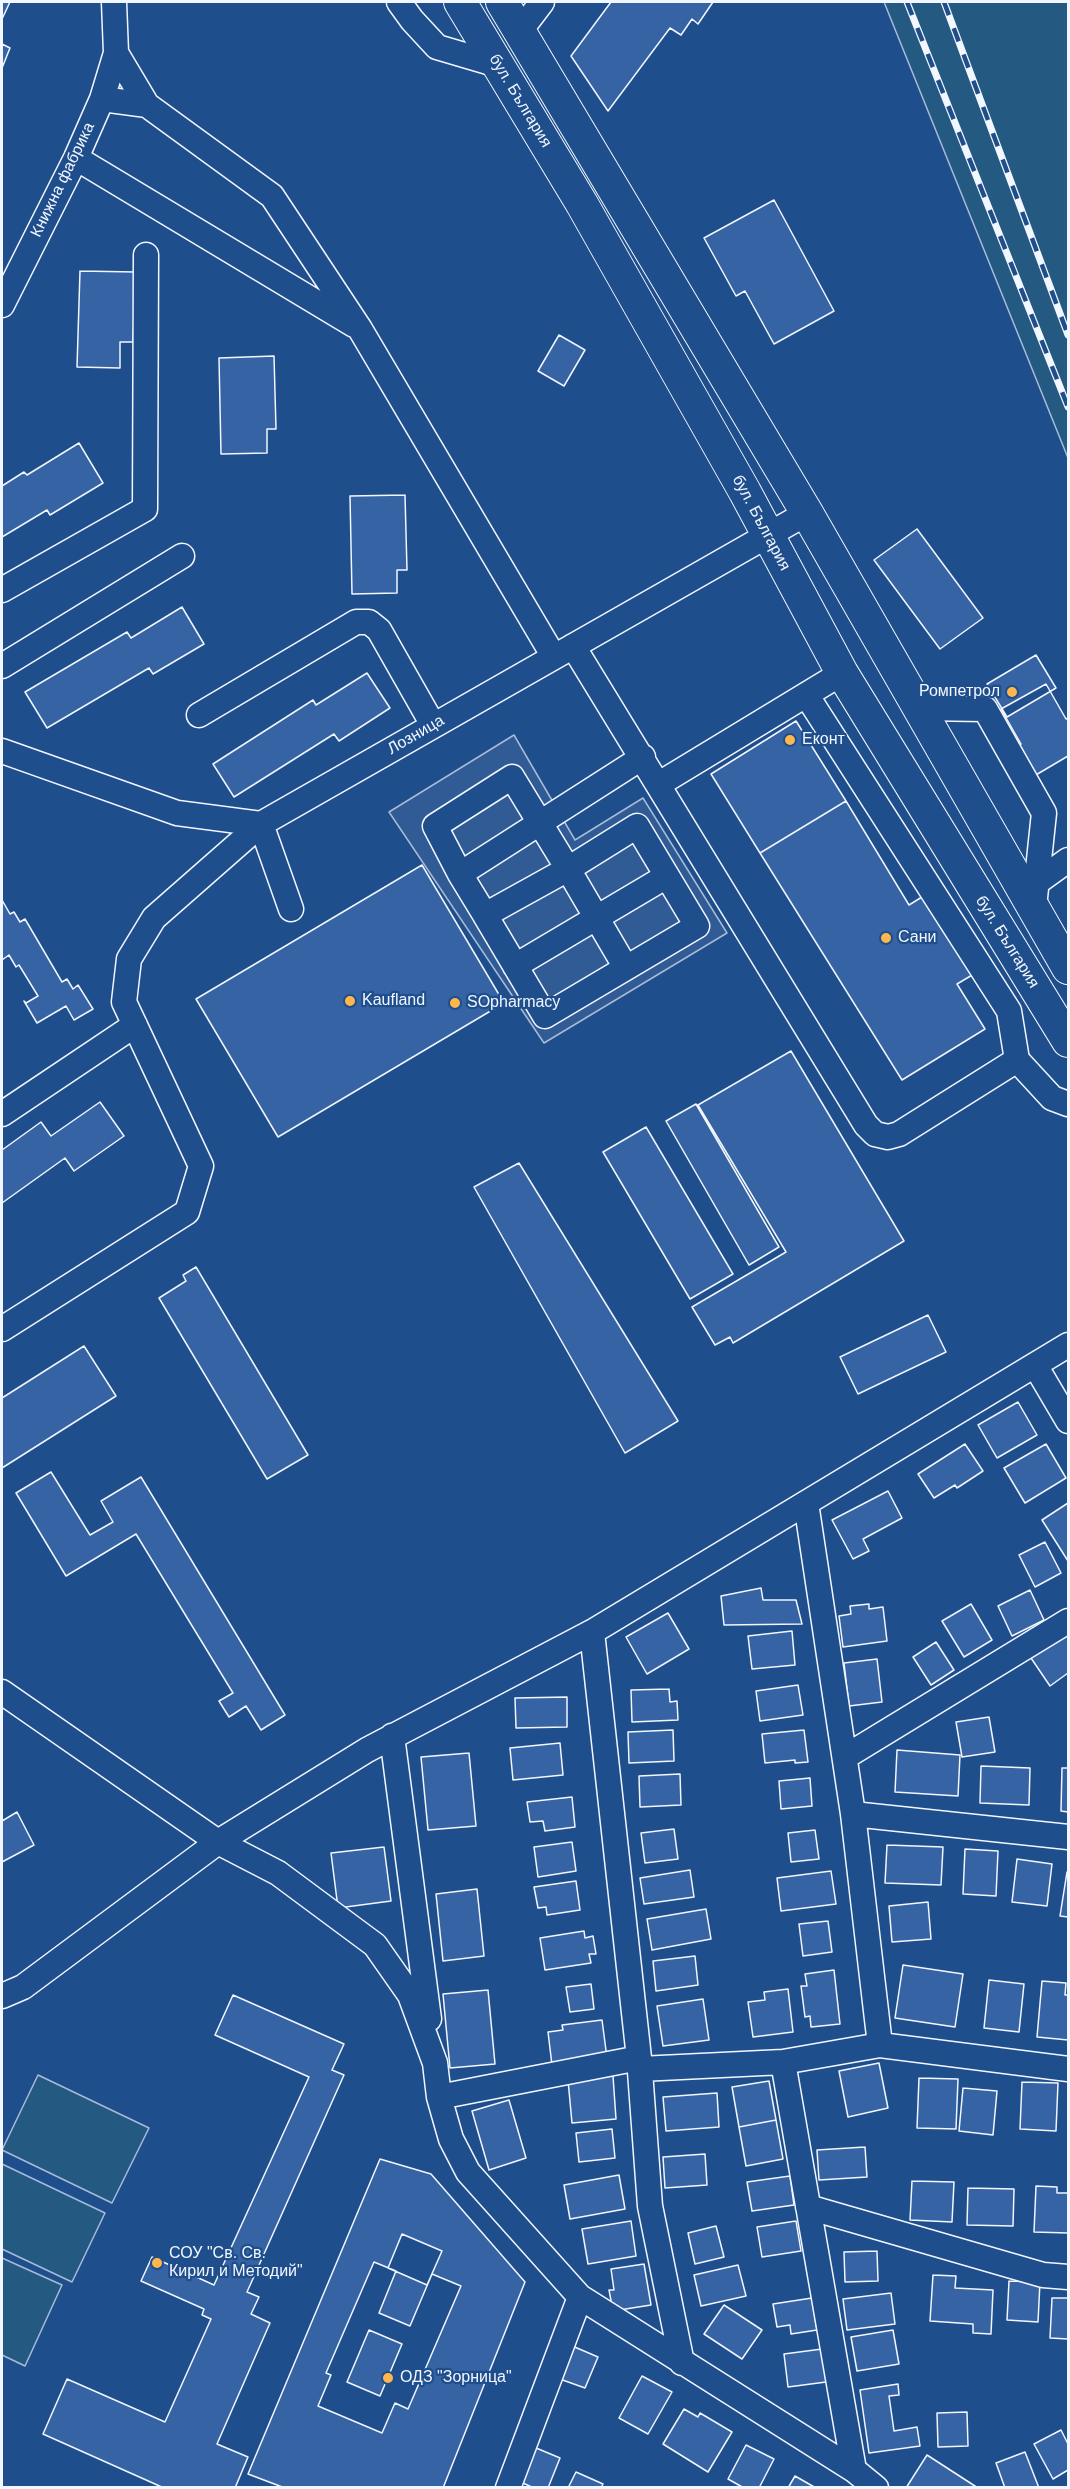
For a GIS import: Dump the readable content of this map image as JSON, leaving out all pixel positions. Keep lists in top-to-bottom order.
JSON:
{
  "streets": {
    "main road": ["бул. България"],
    "street": ["Книжна фабрика", "Лозница"]
  },
  "crossings": [
    ["бул. България", "Лозница"]
  ],
  "places": [
    "Ромпетрол",
    "Еконт",
    "Сани",
    "Kaufland",
    "SOpharmacy",
    "СОУ \"Св. Св. Кирил и Методий\"",
    "ОДЗ \"Зорница\""
  ]
}
